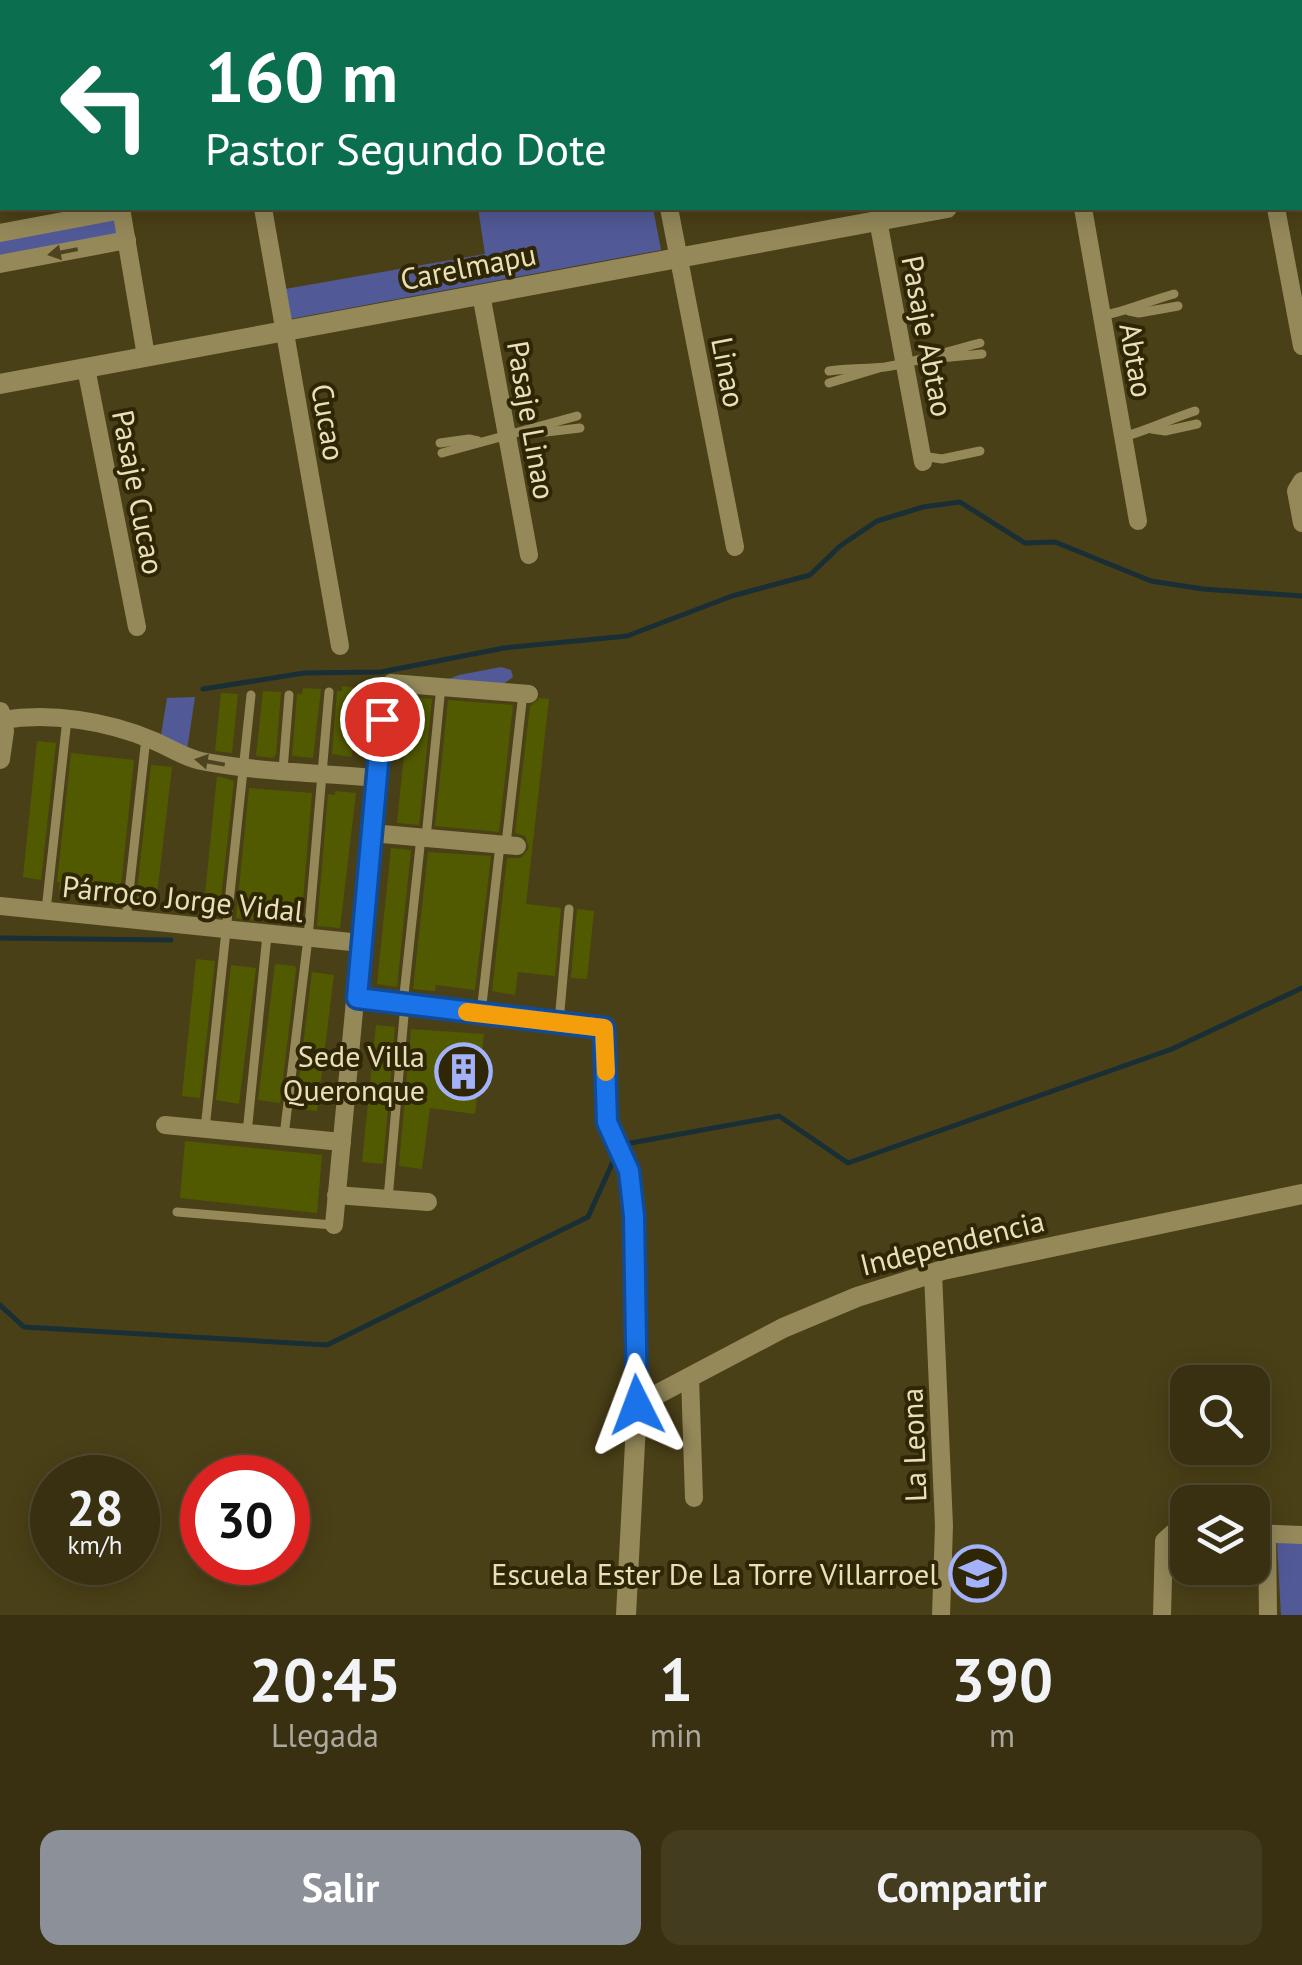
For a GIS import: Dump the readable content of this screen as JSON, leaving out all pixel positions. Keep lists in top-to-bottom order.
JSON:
{
  "streets": {
    "street": [
      "Carelmapu",
      "Pasaje Abtao",
      "Abtao",
      "Linao",
      "Pasaje Linao",
      "Cucao",
      "Pasaje Cucao",
      "Párroco Jorge Vidal",
      "Independencia",
      "La Leona"
    ]
  },
  "crossings": [
    ["Carelmapu", "Pasaje Abtao"],
    ["Carelmapu", "Linao"],
    ["Carelmapu", "Pasaje Linao"],
    ["Carelmapu", "Cucao"],
    ["Carelmapu", "Pasaje Cucao"],
    ["Independencia", "La Leona"]
  ],
  "places": {
    "building": ["Sede Villa Queronque"],
    "school or university": ["Escuela Ester De La Torre Villarroel"]
  },
  "page": {
    "turn": ["160 m", "Pastor Segundo Dote"],
    "speed": "28 km/h",
    "limit": "30",
    "eta": [
      "20:45",
      "Llegada",
      "1",
      "min",
      "390",
      "m"
    ],
    "buttons": ["Salir", "Compartir"]
  }
}
